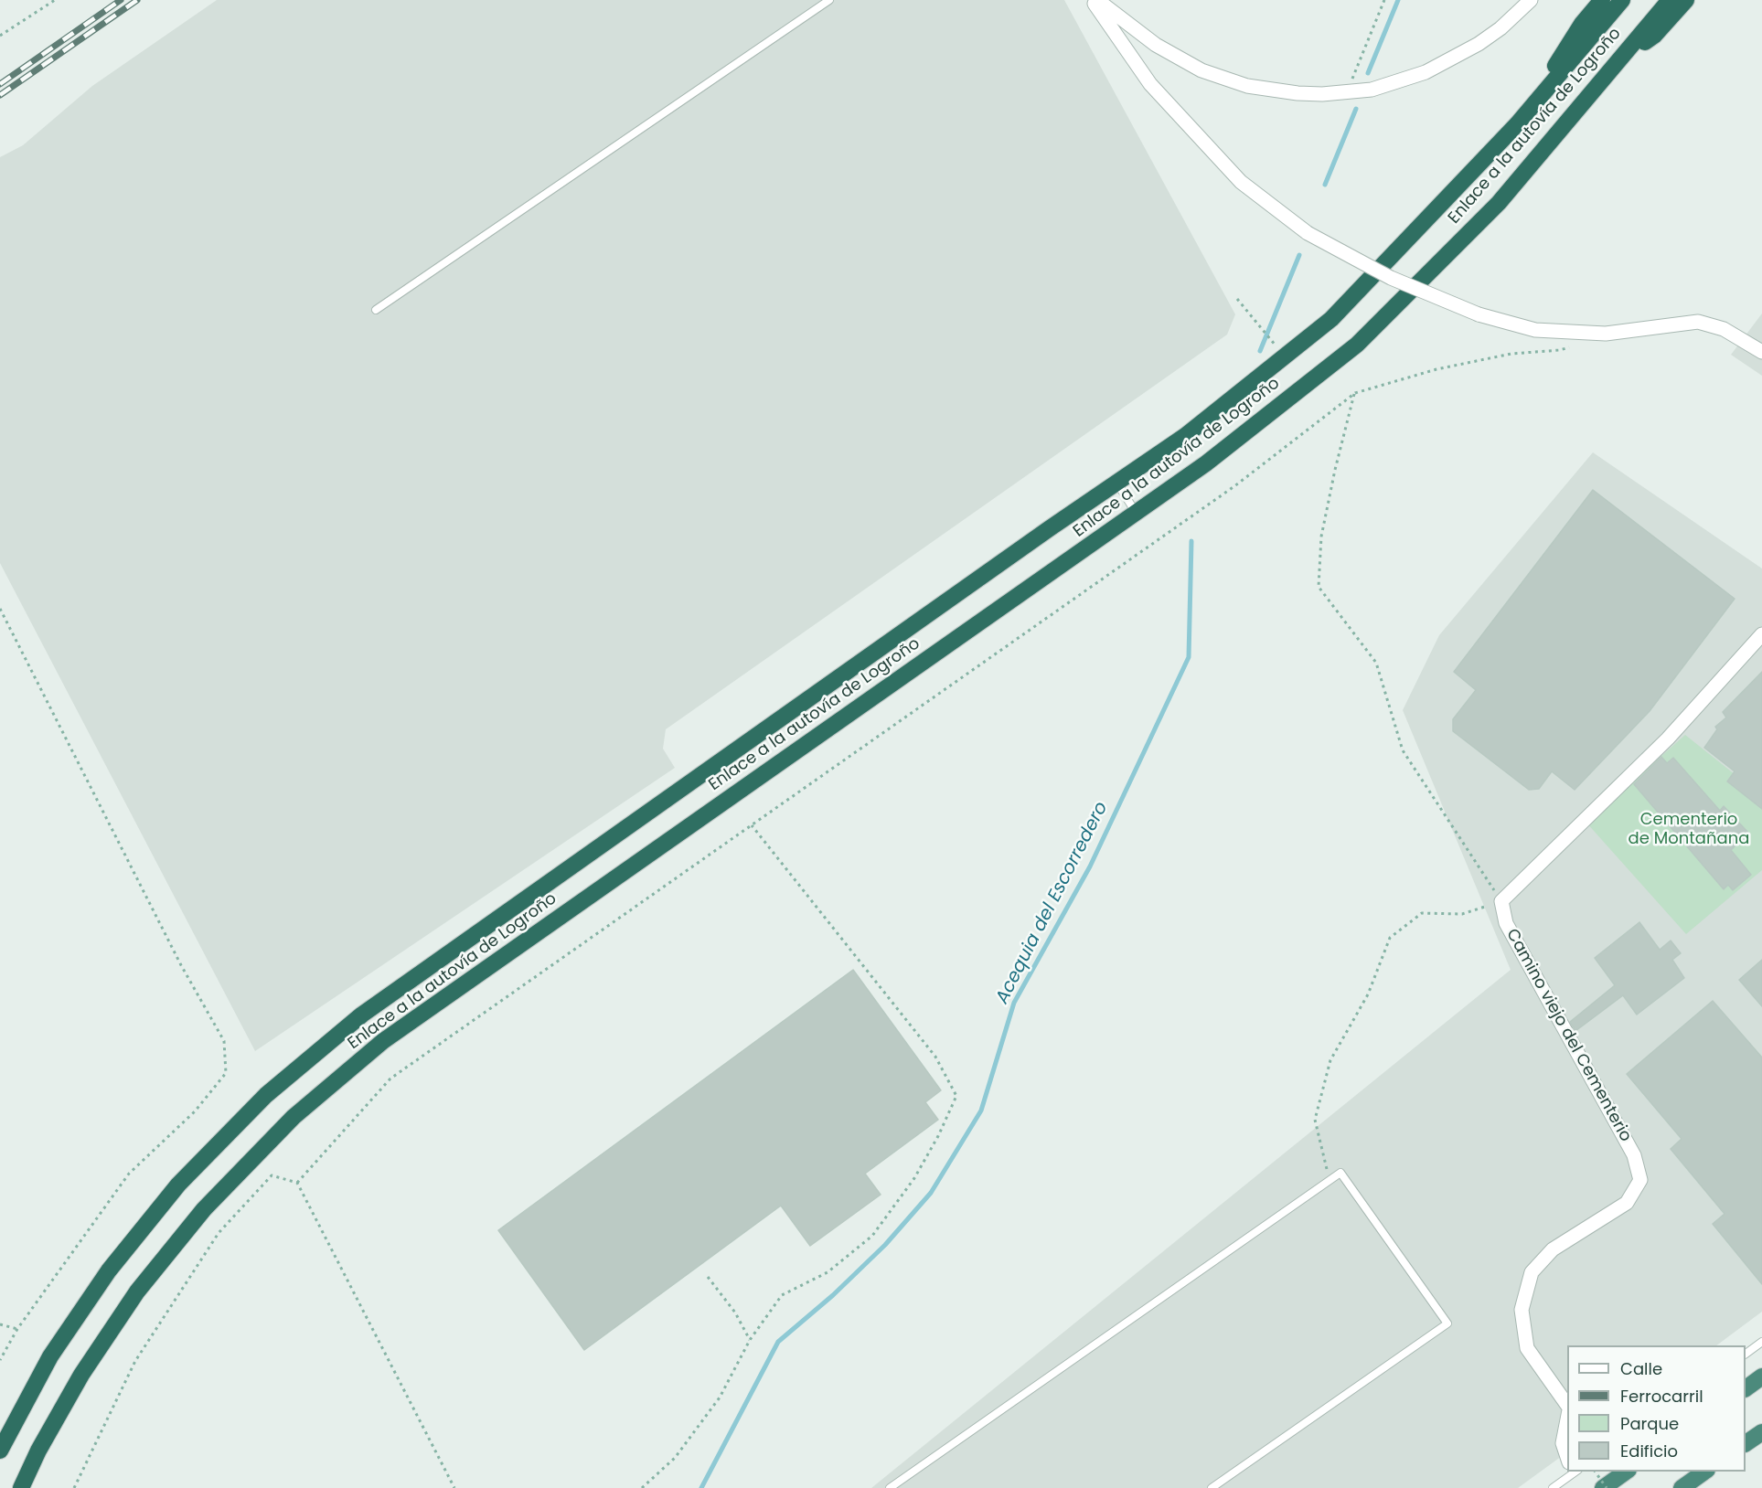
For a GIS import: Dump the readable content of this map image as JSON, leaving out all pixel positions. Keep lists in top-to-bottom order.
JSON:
{
  "streets": {
    "highway": ["Enlace a la autovía de Logroño"],
    "street": ["Camino viejo del Cementerio"]
  },
  "water": ["Acequia del Escorredero"],
  "parks": ["Cementerio de Montañana"],
  "legend": [
    "Calle",
    "Ferrocarril",
    "Parque",
    "Edificio"
  ]
}
